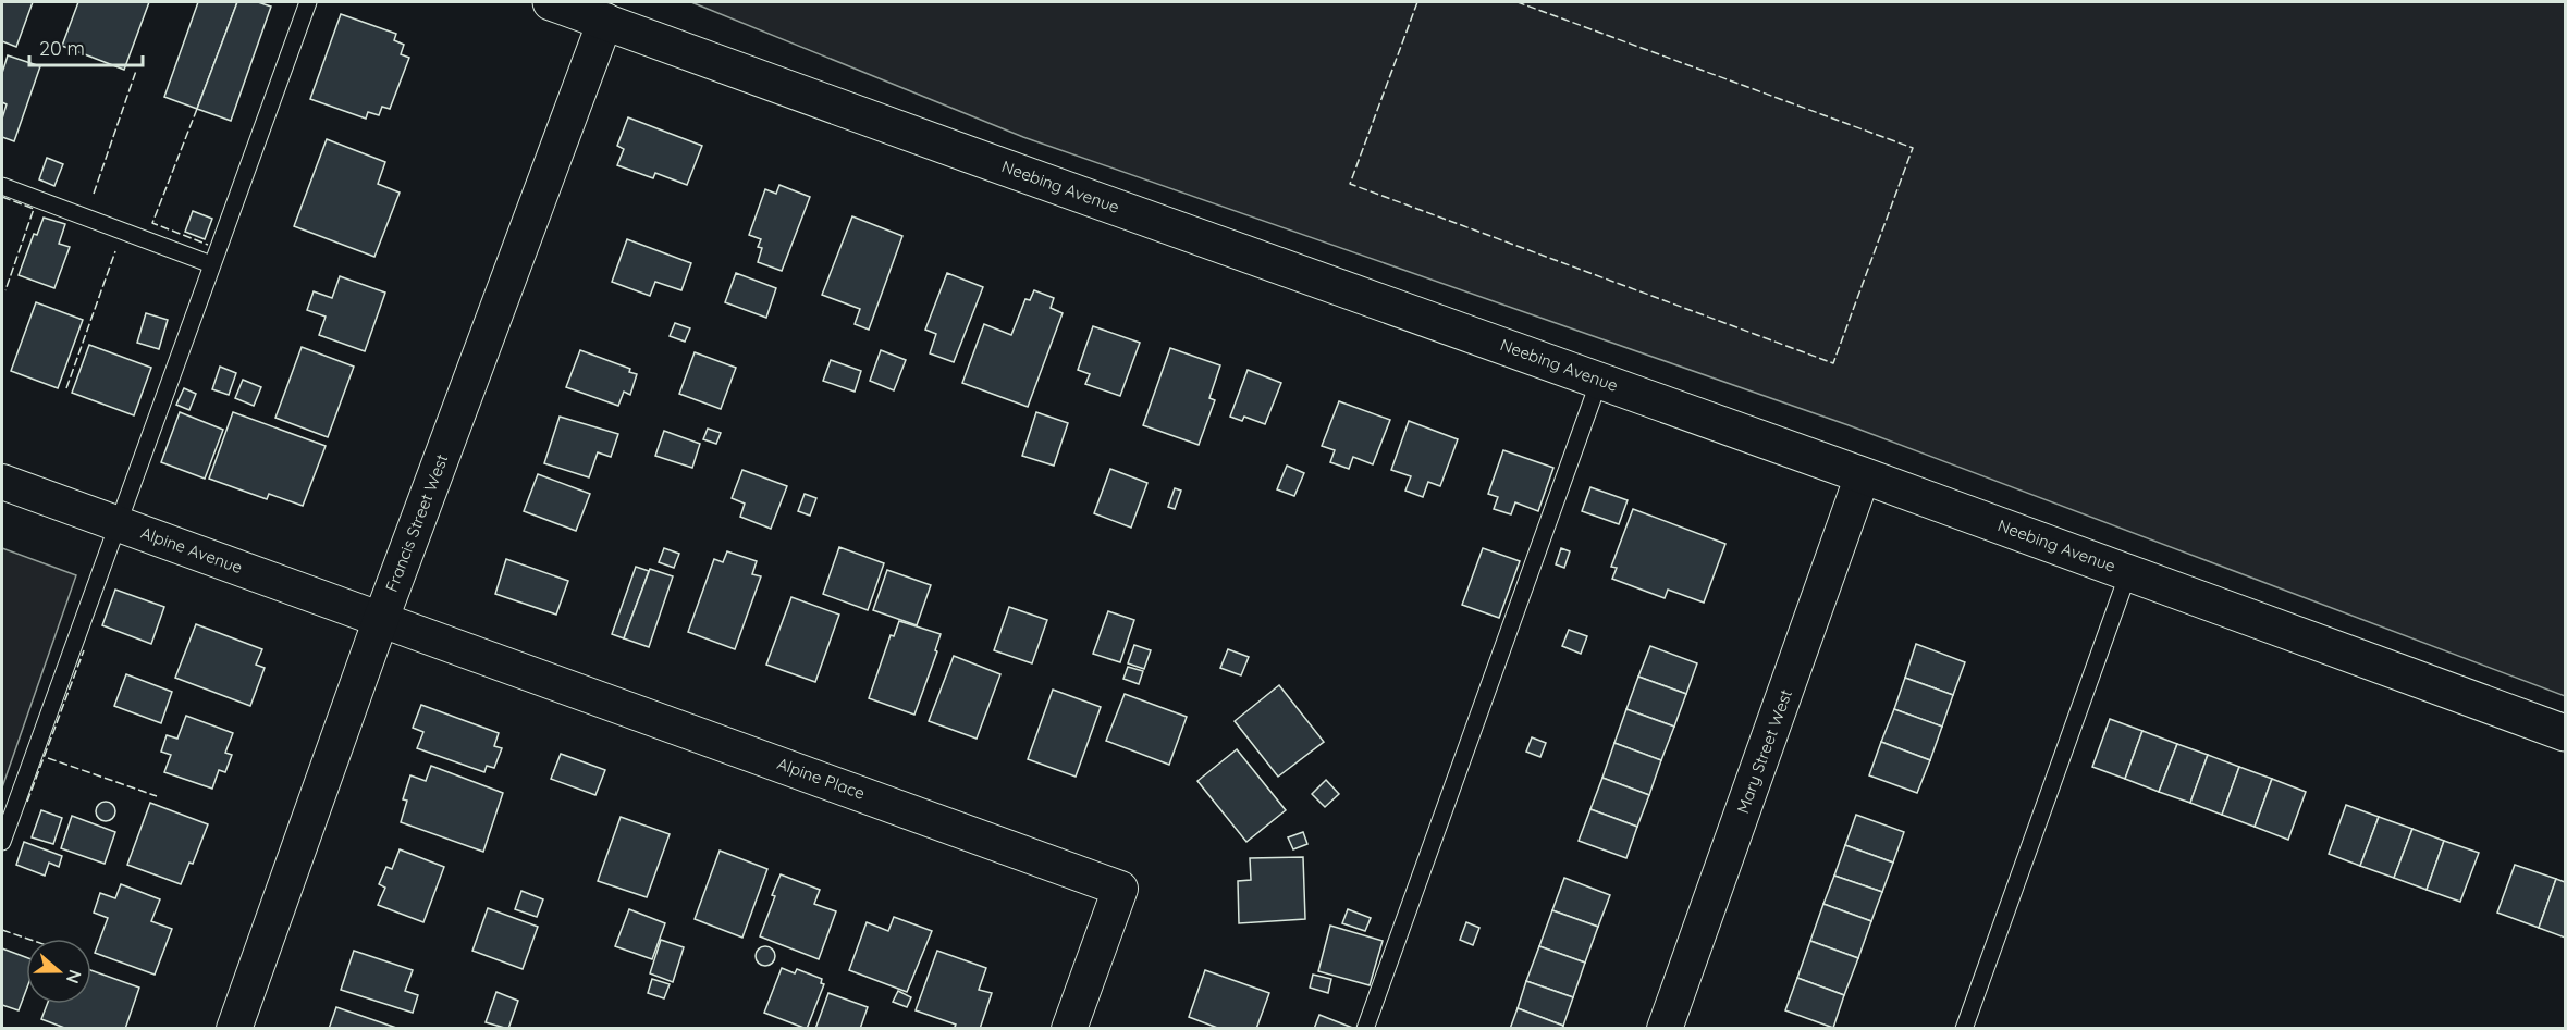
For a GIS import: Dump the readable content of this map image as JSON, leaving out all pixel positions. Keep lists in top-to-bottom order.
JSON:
{
  "streets": {
    "main road": ["Neebing Avenue"],
    "street": [
      "Francis Street West",
      "Alpine Avenue",
      "Mary Street West",
      "Alpine Place"
    ]
  },
  "crossings": [
    ["Neebing Avenue", "Francis Street West"],
    ["Neebing Avenue", "Mary Street West"],
    ["Francis Street West", "Alpine Avenue"],
    ["Francis Street West", "Alpine Place"],
    ["Alpine Avenue", "Alpine Place"]
  ],
  "scale_bar": "20 m",
  "north": "right"
}
